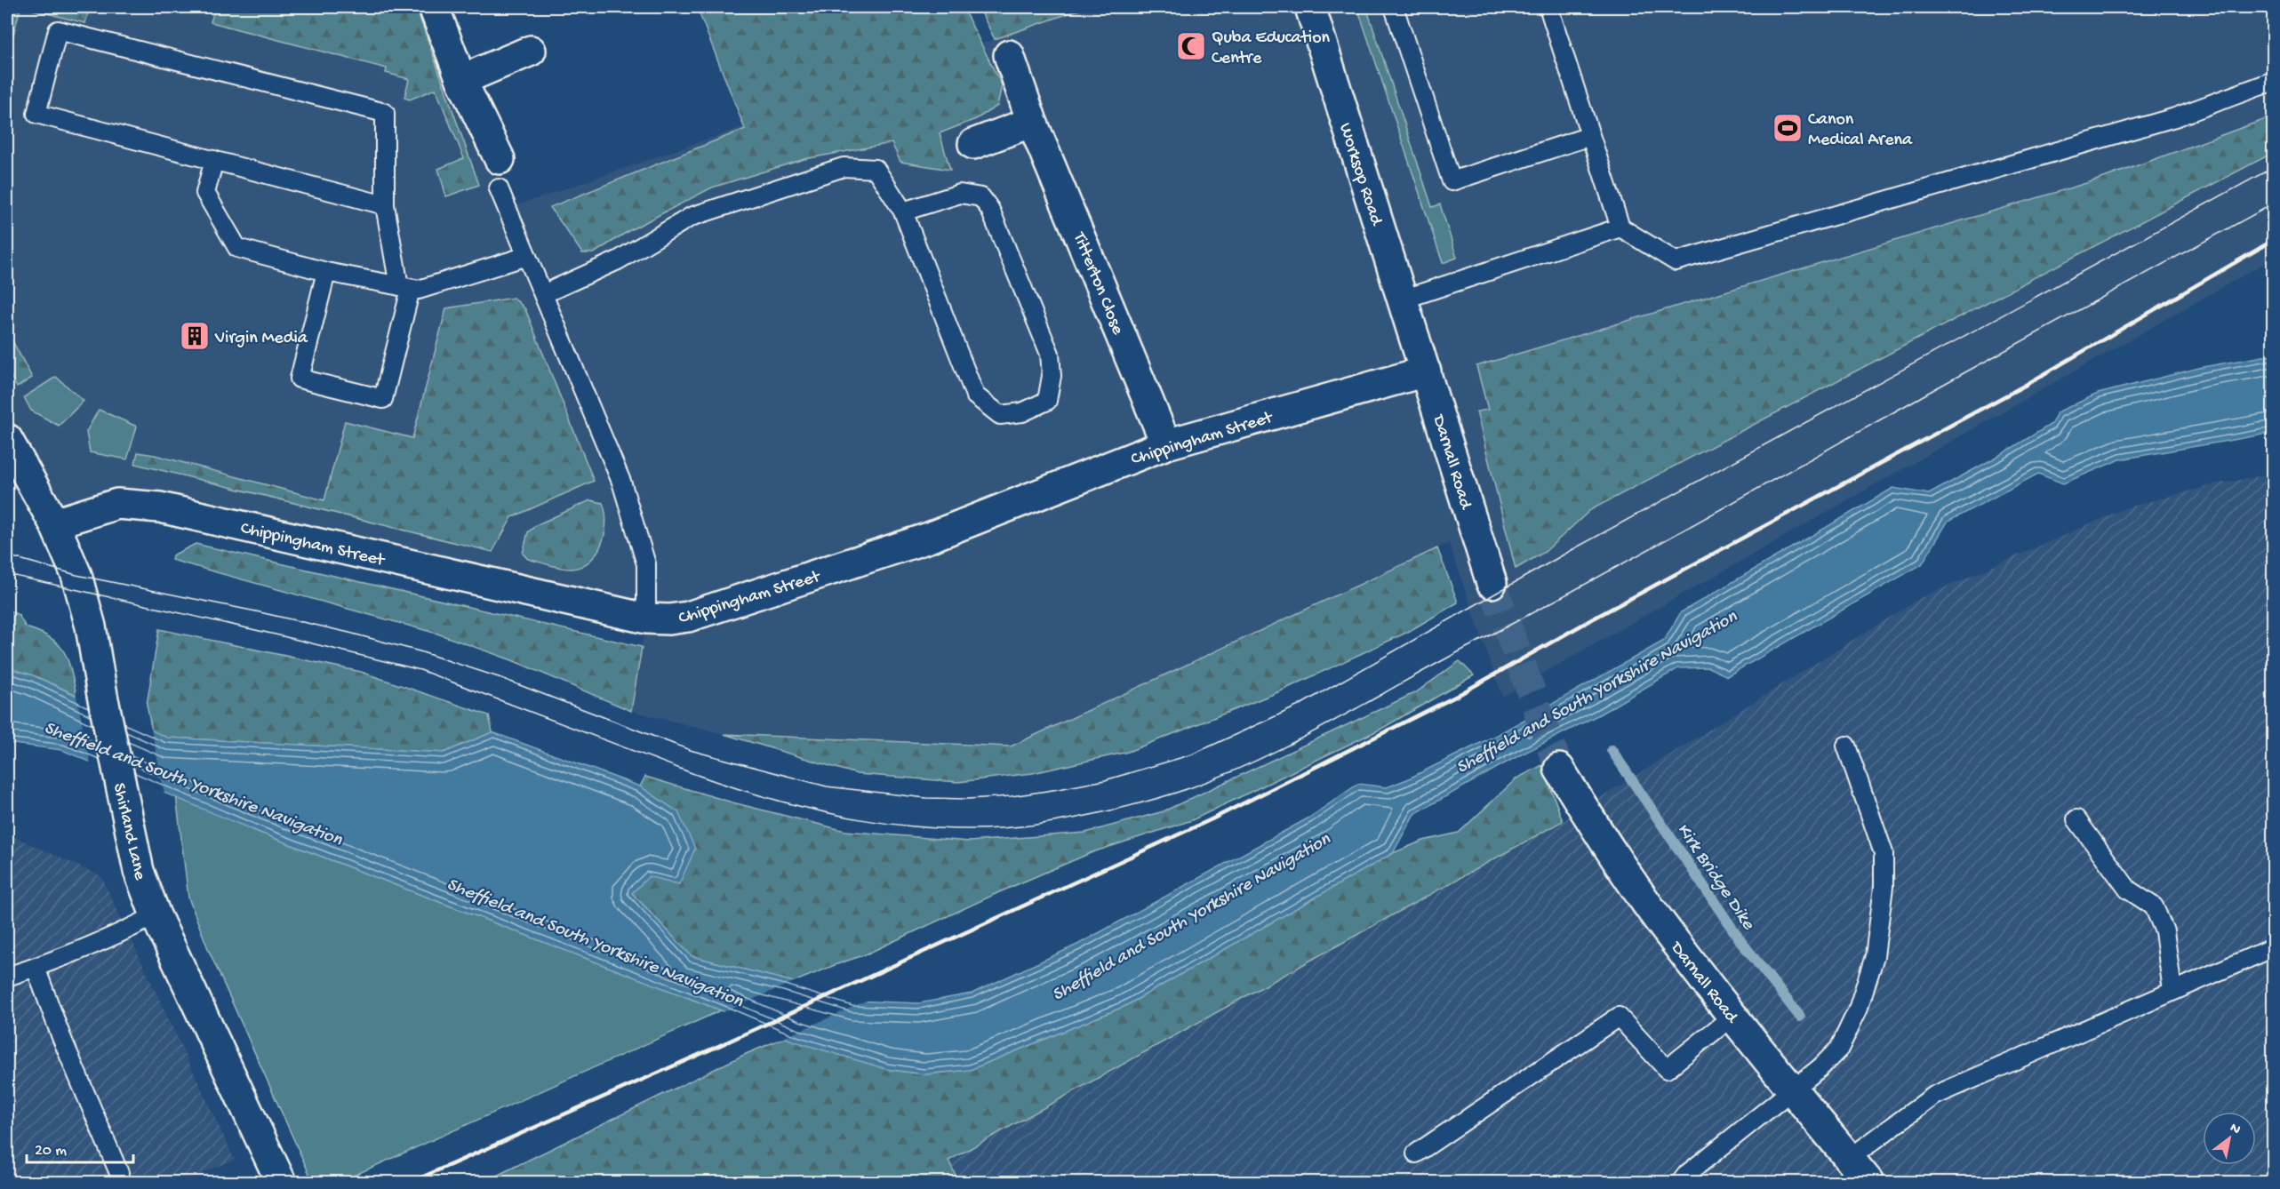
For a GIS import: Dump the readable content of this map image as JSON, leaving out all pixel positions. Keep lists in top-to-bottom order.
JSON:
{
  "streets": {
    "street": [
      "Worksop Road",
      "Titterton Close",
      "Chippingham Street",
      "Darnall Road",
      "Shirland Lane"
    ]
  },
  "crossings": [
    ["Worksop Road", "Darnall Road"],
    ["Titterton Close", "Chippingham Street"],
    ["Chippingham Street", "Darnall Road"],
    ["Chippingham Street", "Shirland Lane"]
  ],
  "water": ["Sheffield and South Yorkshire Navigation", "Kirk Bridge Dike"],
  "places": {
    "mosque": ["Quba Education Centre"],
    "sports": ["Canon Medical Arena"],
    "building": ["Virgin Media"]
  },
  "scale_bar": "20 m",
  "north": "top right"
}
